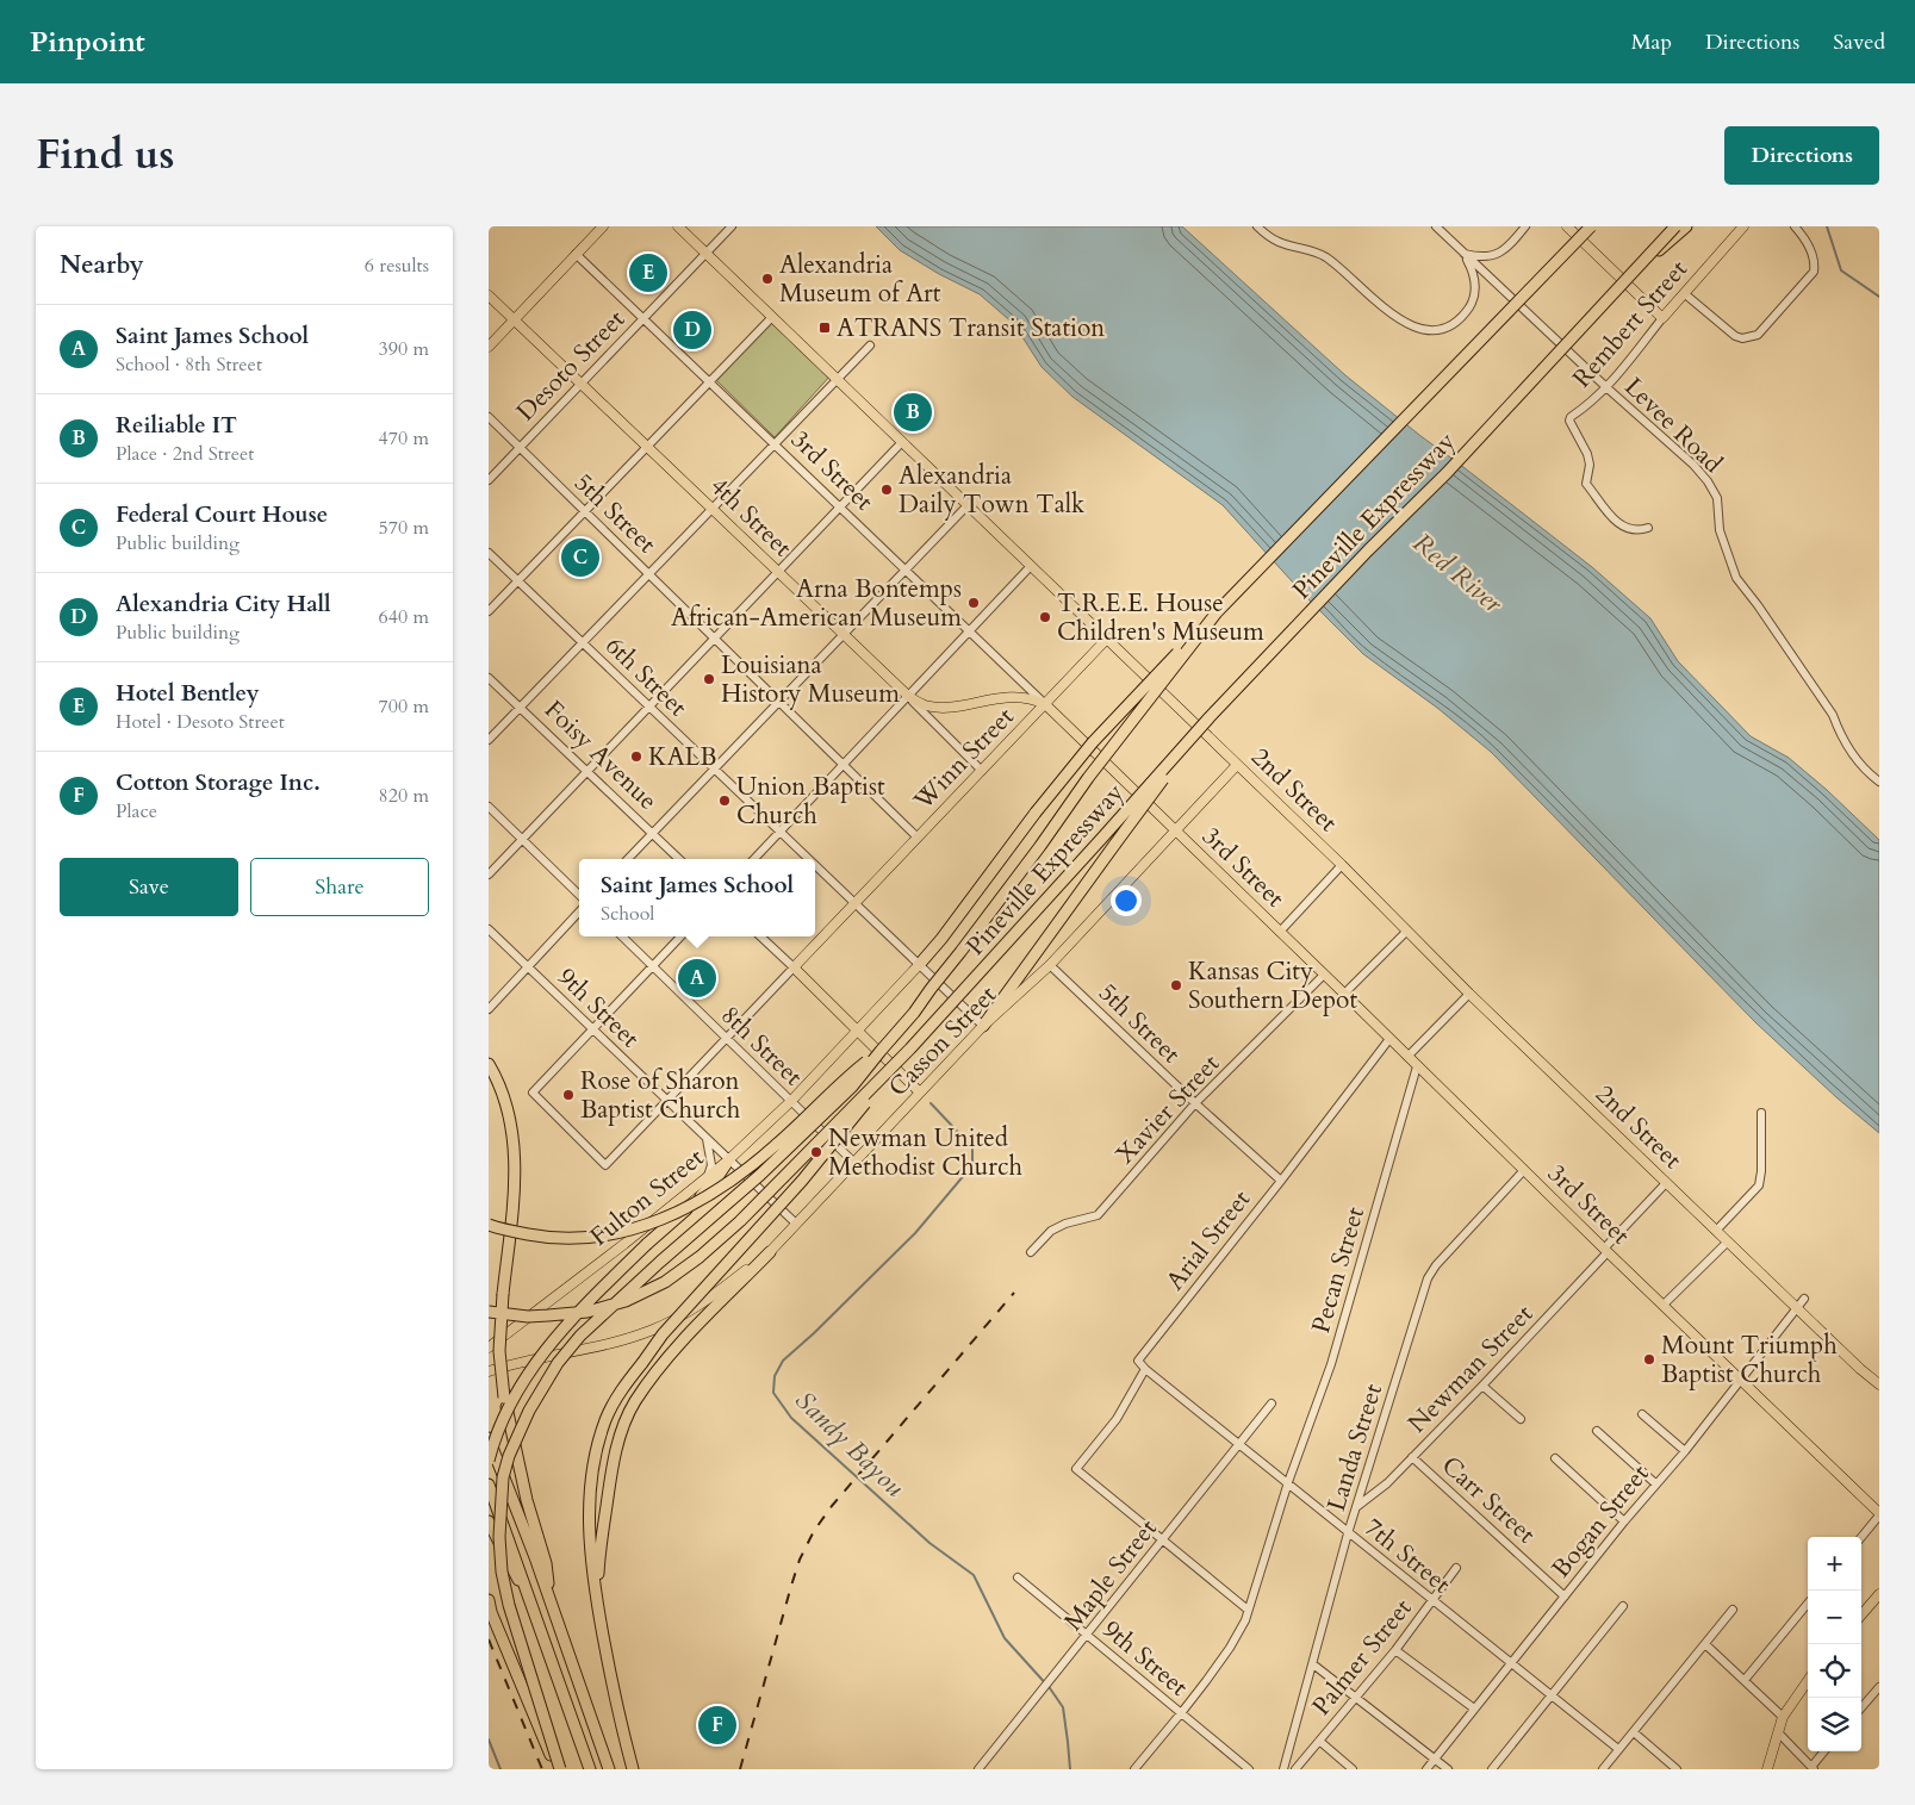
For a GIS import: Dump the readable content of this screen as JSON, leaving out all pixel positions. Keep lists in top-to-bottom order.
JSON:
{
  "streets": {
    "highway": ["Pineville Expressway"],
    "main road": [
      "Rembert Street",
      "3rd Street",
      "4th Street",
      "Winn Street",
      "2nd Street",
      "Casson Street",
      "Fulton Street"
    ],
    "street": [
      "Desoto Street",
      "Levee Road",
      "5th Street",
      "6th Street",
      "Foisy Avenue",
      "9th Street",
      "8th Street",
      "Xavier Street",
      "Arial Street",
      "Pecan Street",
      "Newman Street",
      "Landa Street",
      "Carr Street",
      "Bogan Street",
      "7th Street",
      "Maple Street",
      "Palmer Street"
    ]
  },
  "crossings": [
    ["Rembert Street", "Levee Road"],
    ["Desoto Street", "3rd Street"],
    ["Desoto Street", "5th Street"],
    ["Desoto Street", "4th Street"],
    ["Desoto Street", "2nd Street"],
    ["3rd Street", "Winn Street"],
    ["3rd Street", "Casson Street"],
    ["3rd Street", "Xavier Street"],
    ["3rd Street", "Arial Street"],
    ["3rd Street", "Pecan Street"],
    ["3rd Street", "Newman Street"],
    ["3rd Street", "Landa Street"],
    ["3rd Street", "Bogan Street"],
    ["5th Street", "Winn Street"],
    ["5th Street", "Casson Street"],
    ["5th Street", "Xavier Street"],
    ["5th Street", "Arial Street"],
    ["4th Street", "Winn Street"],
    ["6th Street", "Winn Street"],
    ["6th Street", "Casson Street"],
    ["6th Street", "Fulton Street"],
    ["Winn Street", "2nd Street"],
    ["Winn Street", "9th Street"],
    ["Winn Street", "8th Street"],
    ["2nd Street", "Casson Street"],
    ["2nd Street", "Newman Street"],
    ["2nd Street", "Bogan Street"],
    ["9th Street", "Casson Street"],
    ["9th Street", "Fulton Street"],
    ["9th Street", "Pecan Street"],
    ["9th Street", "Maple Street"],
    ["Casson Street", "8th Street"],
    ["8th Street", "Fulton Street"],
    ["Arial Street", "7th Street"],
    ["Arial Street", "Maple Street"],
    ["Pecan Street", "7th Street"],
    ["Newman Street", "Landa Street"],
    ["Newman Street", "Carr Street"],
    ["Landa Street", "7th Street"],
    ["Carr Street", "Bogan Street"],
    ["Bogan Street", "7th Street"],
    ["7th Street", "Maple Street"],
    ["7th Street", "Palmer Street"]
  ],
  "water": ["Red River", "Sandy Bayou"],
  "places": {
    "other": [
      "Alexandria Museum of Art",
      "Alexandria Daily Town Talk",
      "Arna Bontemps African-American Museum",
      "T.R.E.E. House Children's Museum",
      "Louisiana History Museum",
      "KALB",
      "Union Baptist Church",
      "Kansas City Southern Depot",
      "Rose of Sharon Baptist Church",
      "Newman United Methodist Church",
      "Mount Triumph Baptist Church"
    ],
    "transit": ["ATRANS Transit Station"]
  },
  "page": {
    "header": "Pinpoint",
    "nav": ["Map", "Directions", "Saved"],
    "title": "Find us",
    "buttons": [
      "Directions",
      ["Save", "Share"]
    ],
    "heading": ["Nearby", "6 results"],
    "pins": [
      "E",
      "D",
      "B",
      "C",
      "A",
      "F"
    ],
    "list": [
      {
        "mark": "A",
        "name": "Saint James School",
        "note": "School · 8th Street",
        "value": "390 m"
      },
      {
        "mark": "B",
        "name": "Reiliable IT",
        "note": "Place · 2nd Street",
        "value": "470 m"
      },
      {
        "mark": "C",
        "name": "Federal Court House",
        "note": "Public building",
        "value": "570 m"
      },
      {
        "mark": "D",
        "name": "Alexandria City Hall",
        "note": "Public building",
        "value": "640 m"
      },
      {
        "mark": "E",
        "name": "Hotel Bentley",
        "note": "Hotel · Desoto Street",
        "value": "700 m"
      },
      {
        "mark": "F",
        "name": "Cotton Storage Inc.",
        "note": "Place",
        "value": "820 m"
      }
    ],
    "popup": ["Saint James School", "School"],
    "map_buttons": ["+", "−"]
  }
}
